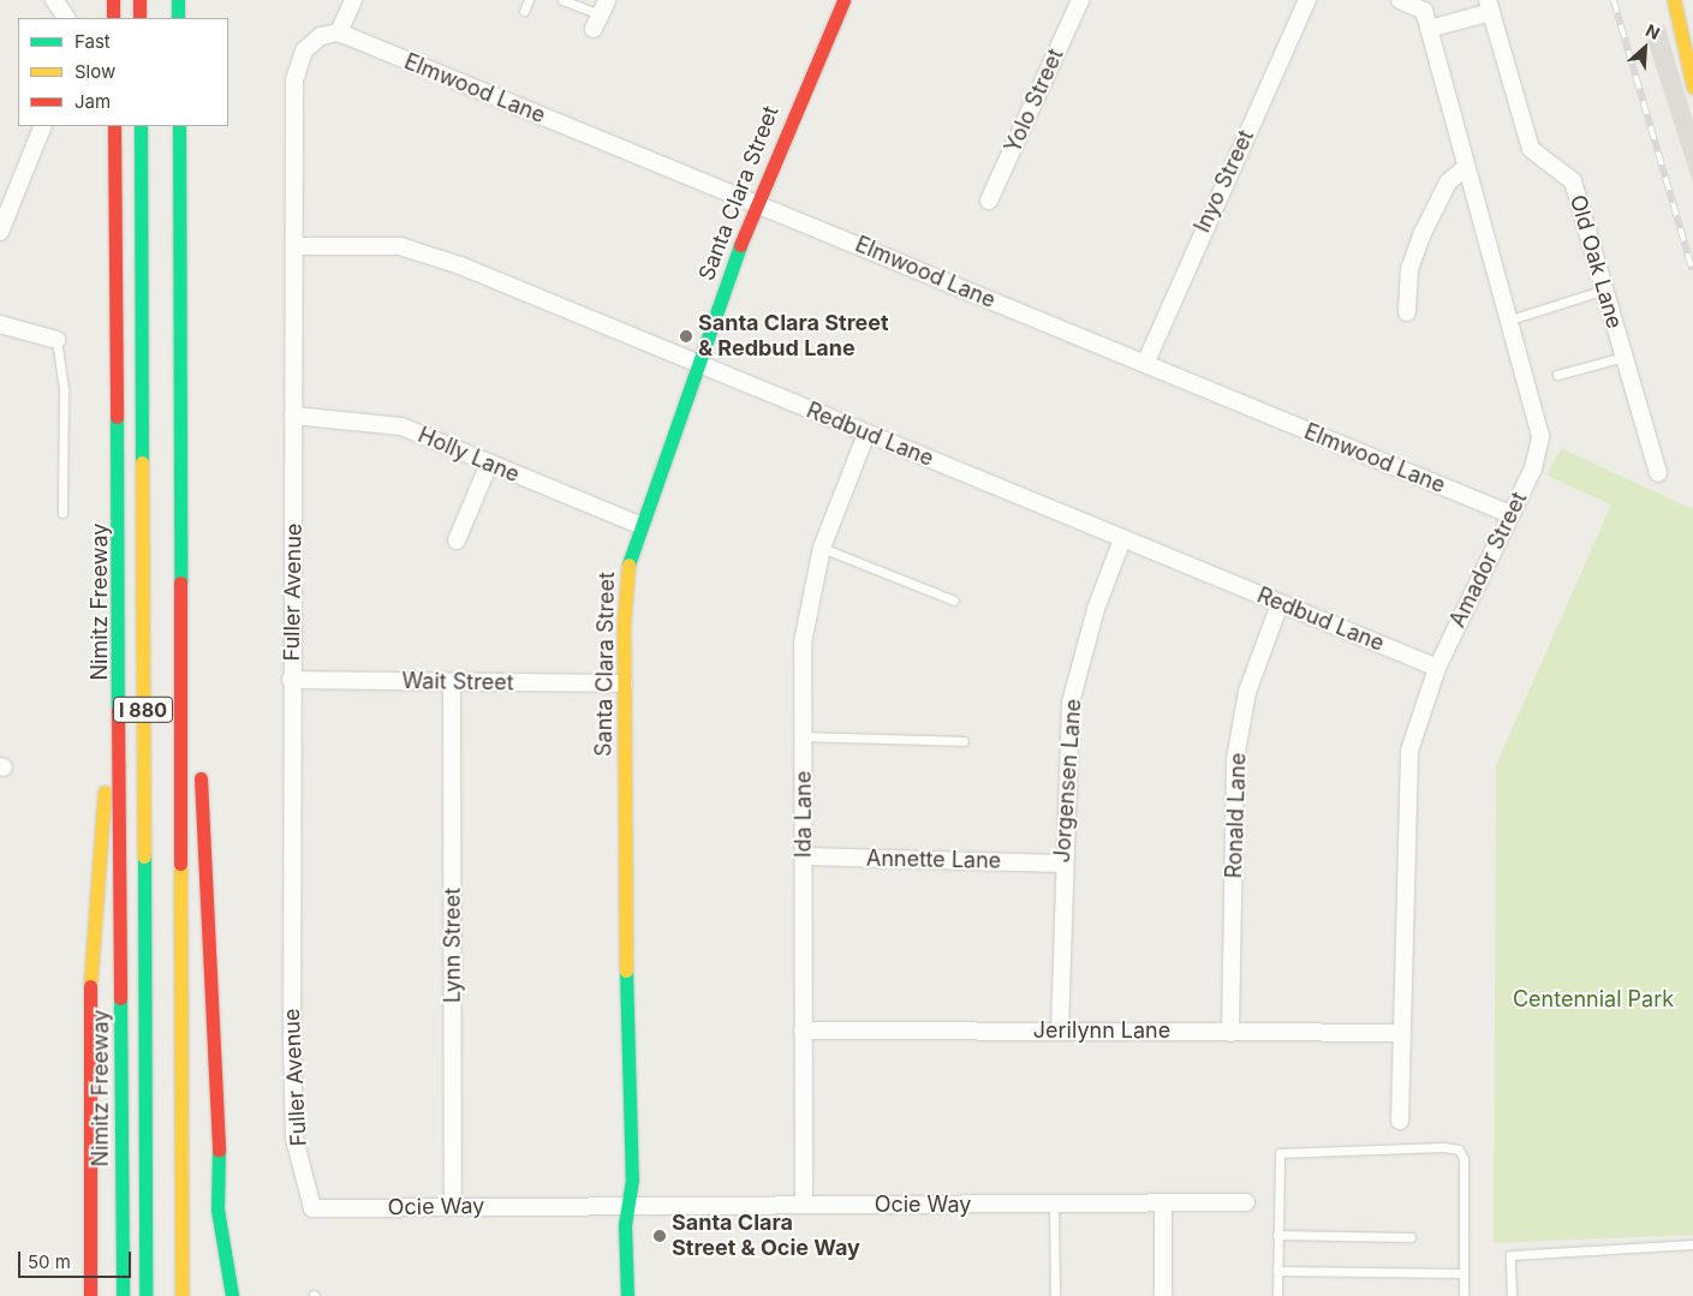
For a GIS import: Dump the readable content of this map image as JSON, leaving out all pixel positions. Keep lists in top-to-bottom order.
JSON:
{
  "streets": {
    "main road": ["Santa Clara Street", "Nimitz Freeway", "I 880"],
    "street": [
      "Elmwood Lane",
      "Yolo Street",
      "Inyo Street",
      "Old Oak Lane",
      "Redbud Lane",
      "Holly Lane",
      "Amador Street",
      "Fuller Avenue",
      "Wait Street",
      "Jorgensen Lane",
      "Ida Lane",
      "Ronald Lane",
      "Annette Lane",
      "Lynn Street",
      "Jerilynn Lane",
      "Ocie Way"
    ]
  },
  "crossings": [
    ["Elmwood Lane", "Inyo Street"],
    ["Elmwood Lane", "Santa Clara Street"],
    ["Elmwood Lane", "Amador Street"],
    ["Elmwood Lane", "Fuller Avenue"],
    ["Santa Clara Street", "Redbud Lane"],
    ["Santa Clara Street", "Holly Lane"],
    ["Santa Clara Street", "Wait Street"],
    ["Santa Clara Street", "Ocie Way"],
    ["Redbud Lane", "Amador Street"],
    ["Redbud Lane", "Fuller Avenue"],
    ["Redbud Lane", "Jorgensen Lane"],
    ["Redbud Lane", "Ida Lane"],
    ["Redbud Lane", "Ronald Lane"],
    ["Holly Lane", "Fuller Avenue"],
    ["Amador Street", "Jerilynn Lane"],
    ["Fuller Avenue", "Wait Street"],
    ["Fuller Avenue", "Ocie Way"],
    ["Wait Street", "Lynn Street"],
    ["Jorgensen Lane", "Annette Lane"],
    ["Jorgensen Lane", "Jerilynn Lane"],
    ["Ida Lane", "Annette Lane"],
    ["Ida Lane", "Jerilynn Lane"],
    ["Ida Lane", "Ocie Way"],
    ["Ronald Lane", "Jerilynn Lane"],
    ["Lynn Street", "Ocie Way"]
  ],
  "parks": ["Centennial Park"],
  "places": ["Santa Clara Street & Redbud Lane", "Santa Clara Street & Ocie Way"],
  "legend": ["Fast", "Slow", "Jam"],
  "scale_bar": "50 m",
  "north": "top right"
}
